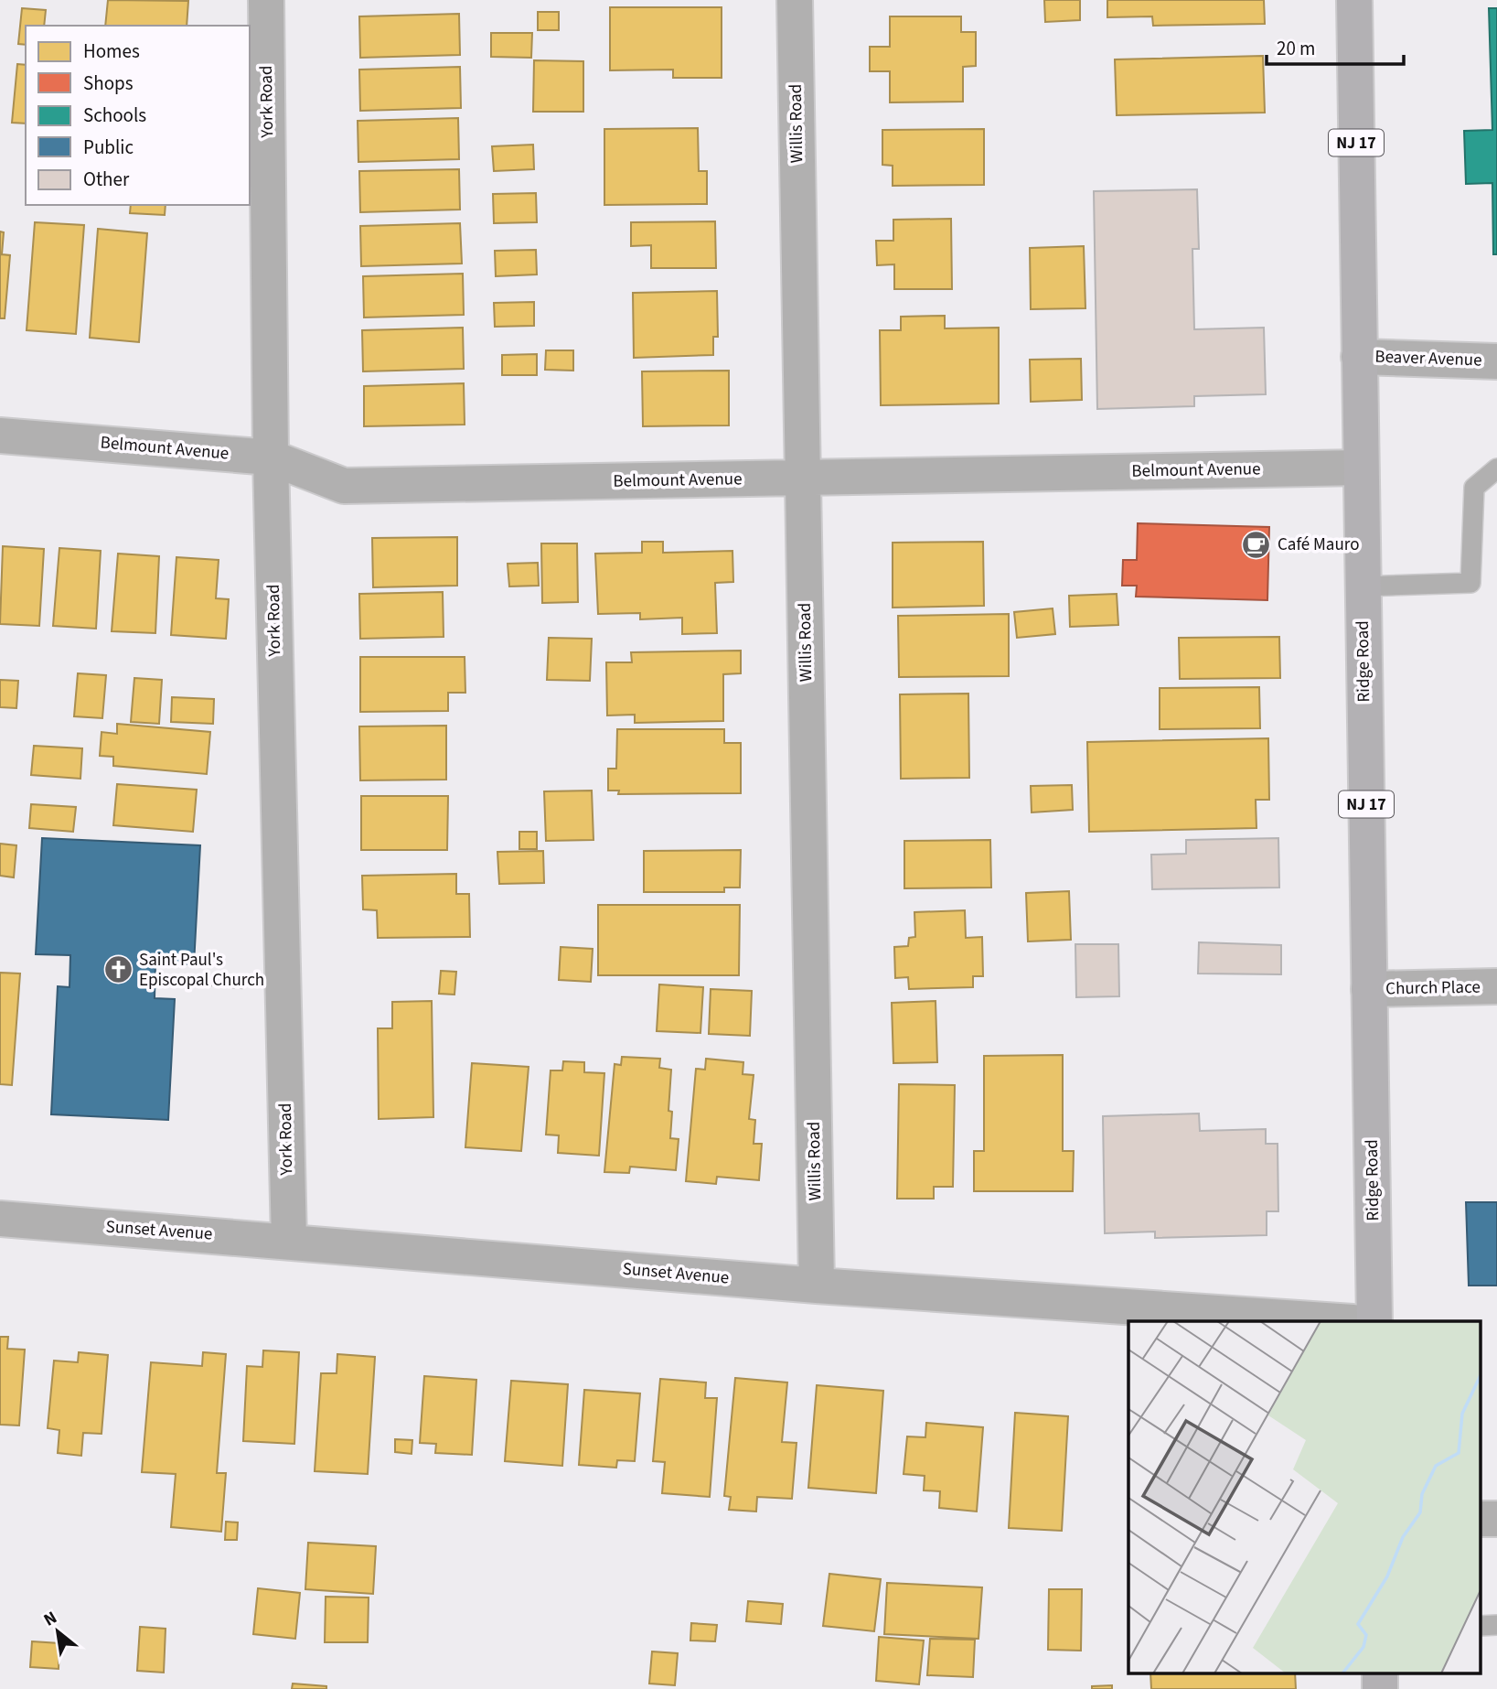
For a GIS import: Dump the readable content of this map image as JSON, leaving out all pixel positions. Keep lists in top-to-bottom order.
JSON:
{
  "streets": {
    "main road": ["NJ 17", "Ridge Road"],
    "street": [
      "York Road",
      "Willis Road",
      "Beaver Avenue",
      "Belmount Avenue",
      "Church Place",
      "Sunset Avenue"
    ]
  },
  "crossings": [
    ["York Road", "Belmount Avenue"],
    ["York Road", "Sunset Avenue"],
    ["Willis Road", "Belmount Avenue"],
    ["Willis Road", "Sunset Avenue"],
    ["Beaver Avenue", "Ridge Road"],
    ["Belmount Avenue", "Ridge Road"],
    ["Ridge Road", "Church Place"]
  ],
  "places": {
    "cafe": ["Café Mauro"],
    "church": ["Saint Paul's Episcopal Church"]
  },
  "legend": [
    "Homes",
    "Shops",
    "Schools",
    "Public",
    "Other"
  ],
  "scale_bar": "20 m",
  "north": "top left"
}
